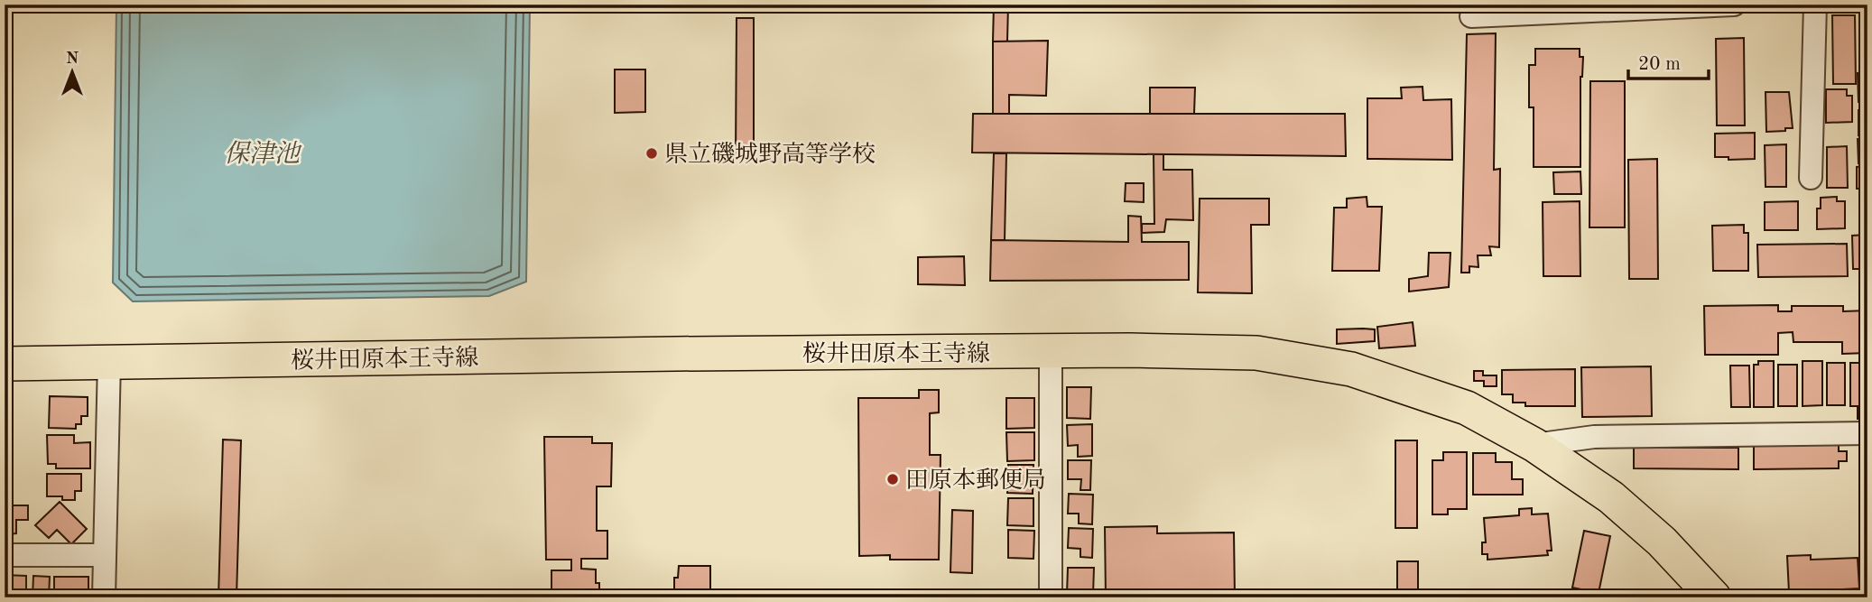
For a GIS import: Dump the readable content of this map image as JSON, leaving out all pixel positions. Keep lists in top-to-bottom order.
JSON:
{
  "streets": {
    "main road": ["桜井田原本王寺線"]
  },
  "water": ["保津池"],
  "places": ["県立磯城野高等学校", "田原本郵便局"],
  "scale_bar": "20 m",
  "north": "top"
}
